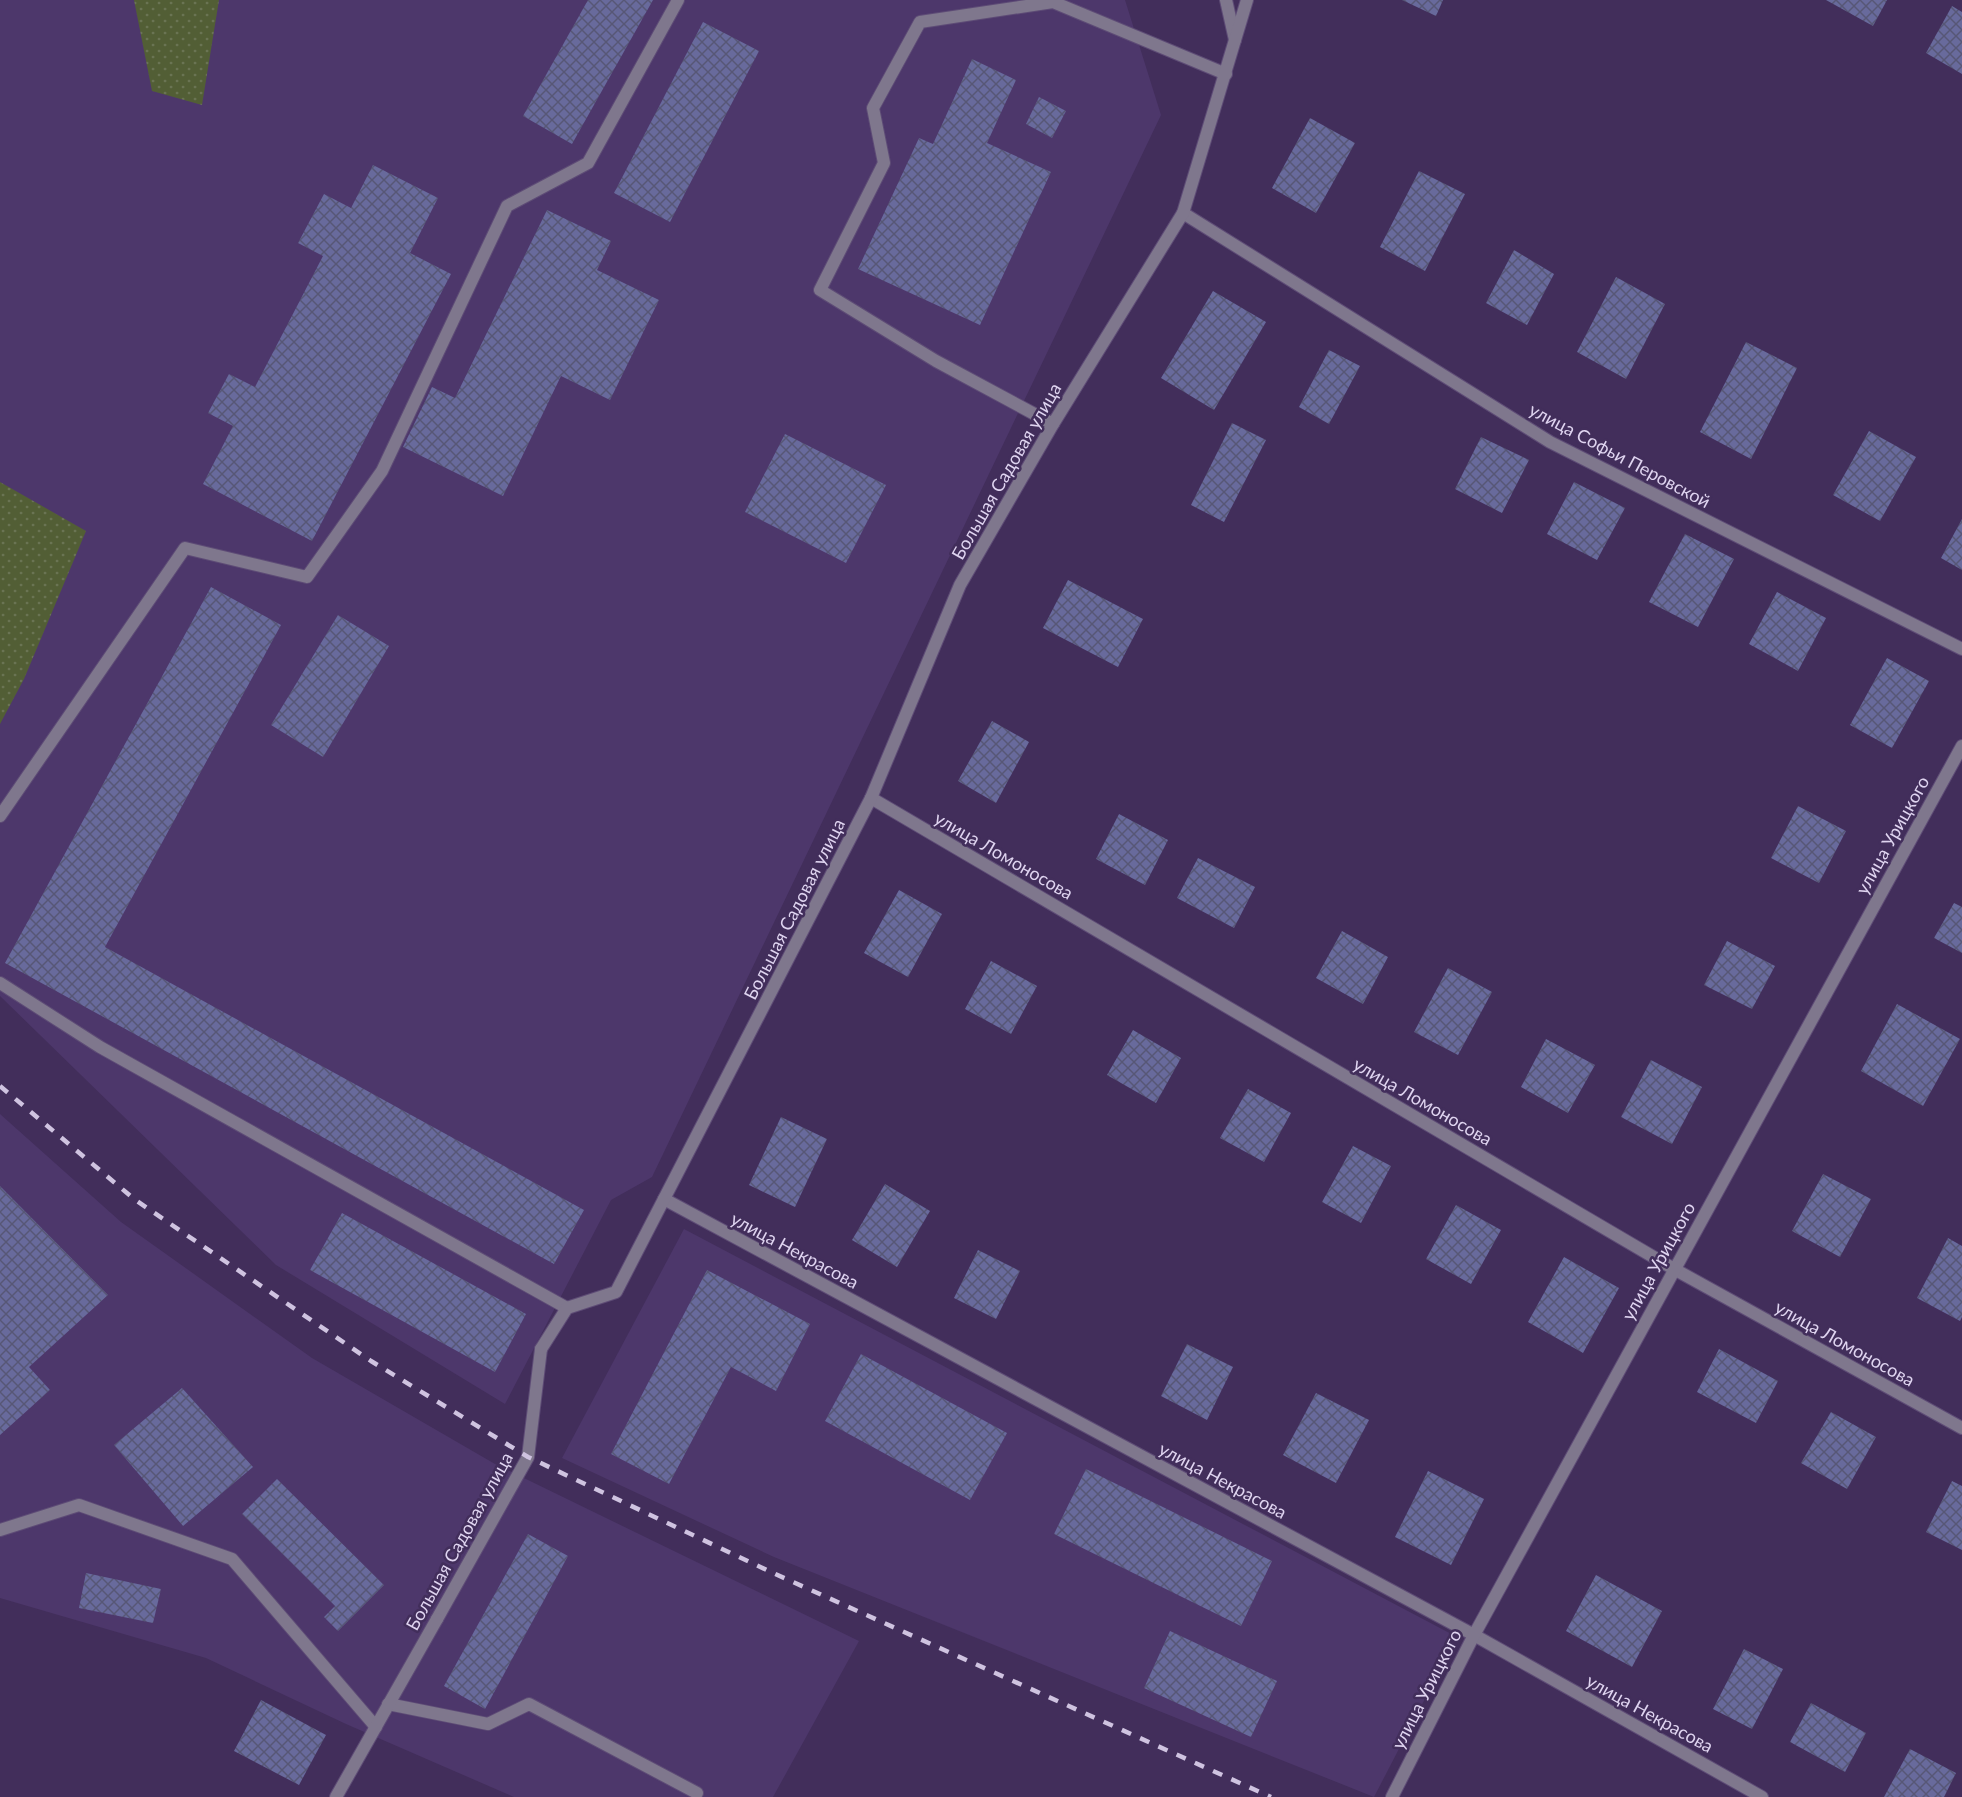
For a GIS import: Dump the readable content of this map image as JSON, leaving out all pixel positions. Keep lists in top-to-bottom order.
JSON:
{
  "streets": {
    "street": [
      "улица Софьи Перовской",
      "Большая Садовая улица",
      "улица Урицкого",
      "улица Ломоносова",
      "улица Некрасова"
    ]
  },
  "crossings": [
    ["улица Софьи Перовской", "Большая Садовая улица"],
    ["Большая Садовая улица", "улица Ломоносова"],
    ["Большая Садовая улица", "улица Некрасова"],
    ["улица Урицкого", "улица Ломоносова"],
    ["улица Урицкого", "улица Некрасова"]
  ]
}
